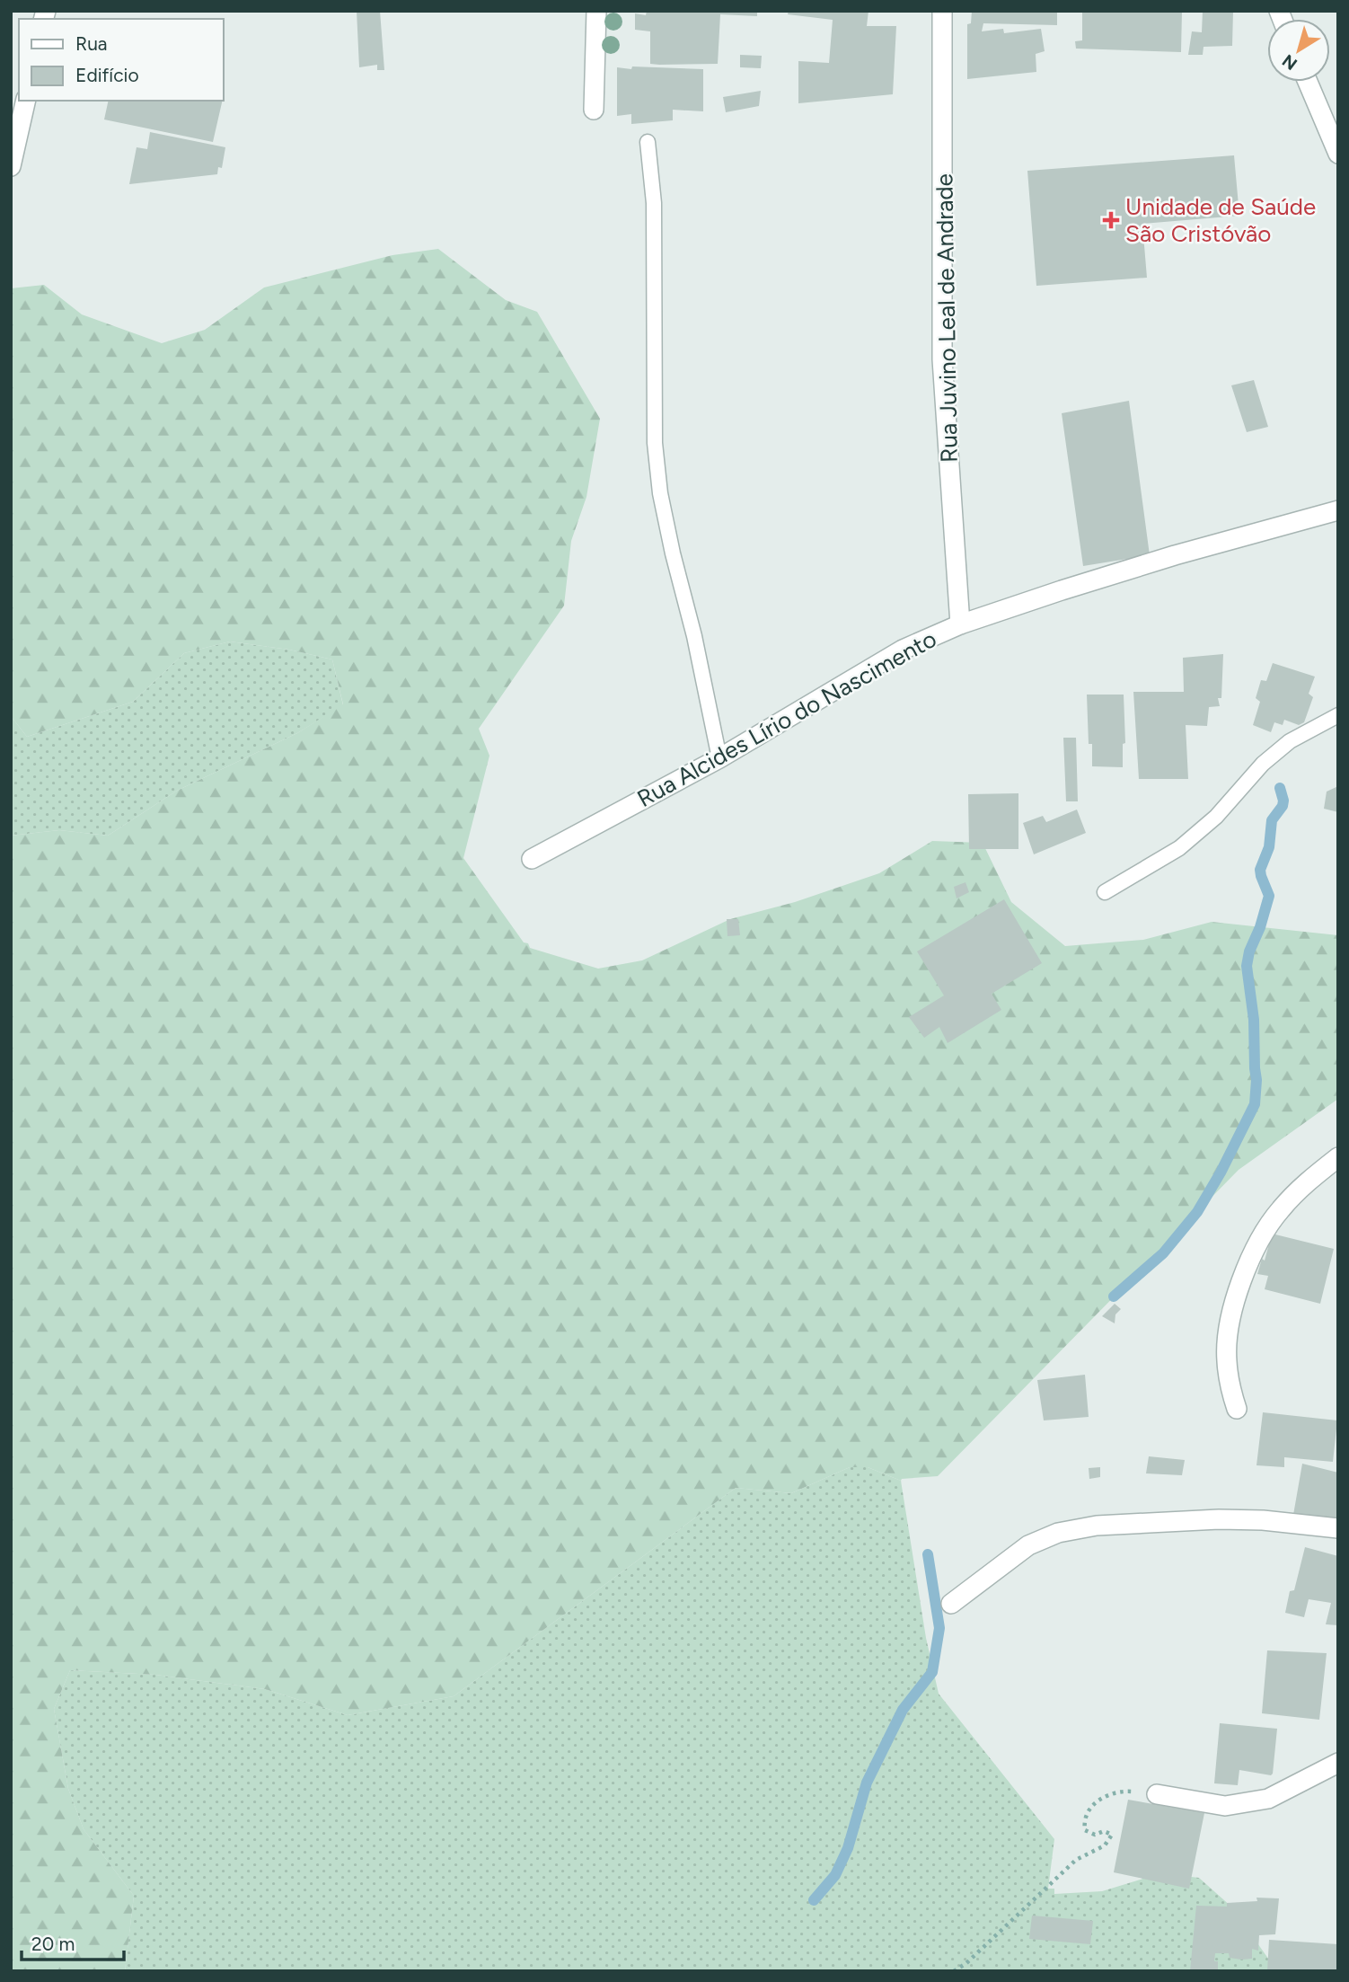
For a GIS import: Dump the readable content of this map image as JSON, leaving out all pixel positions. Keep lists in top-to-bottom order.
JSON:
{
  "streets": {
    "street": ["Rua Juvino Leal de Andrade", "Rua Alcides Lírio do Nascimento"]
  },
  "crossings": [
    ["Rua Juvino Leal de Andrade", "Rua Alcides Lírio do Nascimento"]
  ],
  "places": {
    "health": ["Unidade de Saúde São Cristóvão"]
  },
  "legend": ["Rua", "Edifício"],
  "scale_bar": "20 m",
  "north": "bottom left"
}
